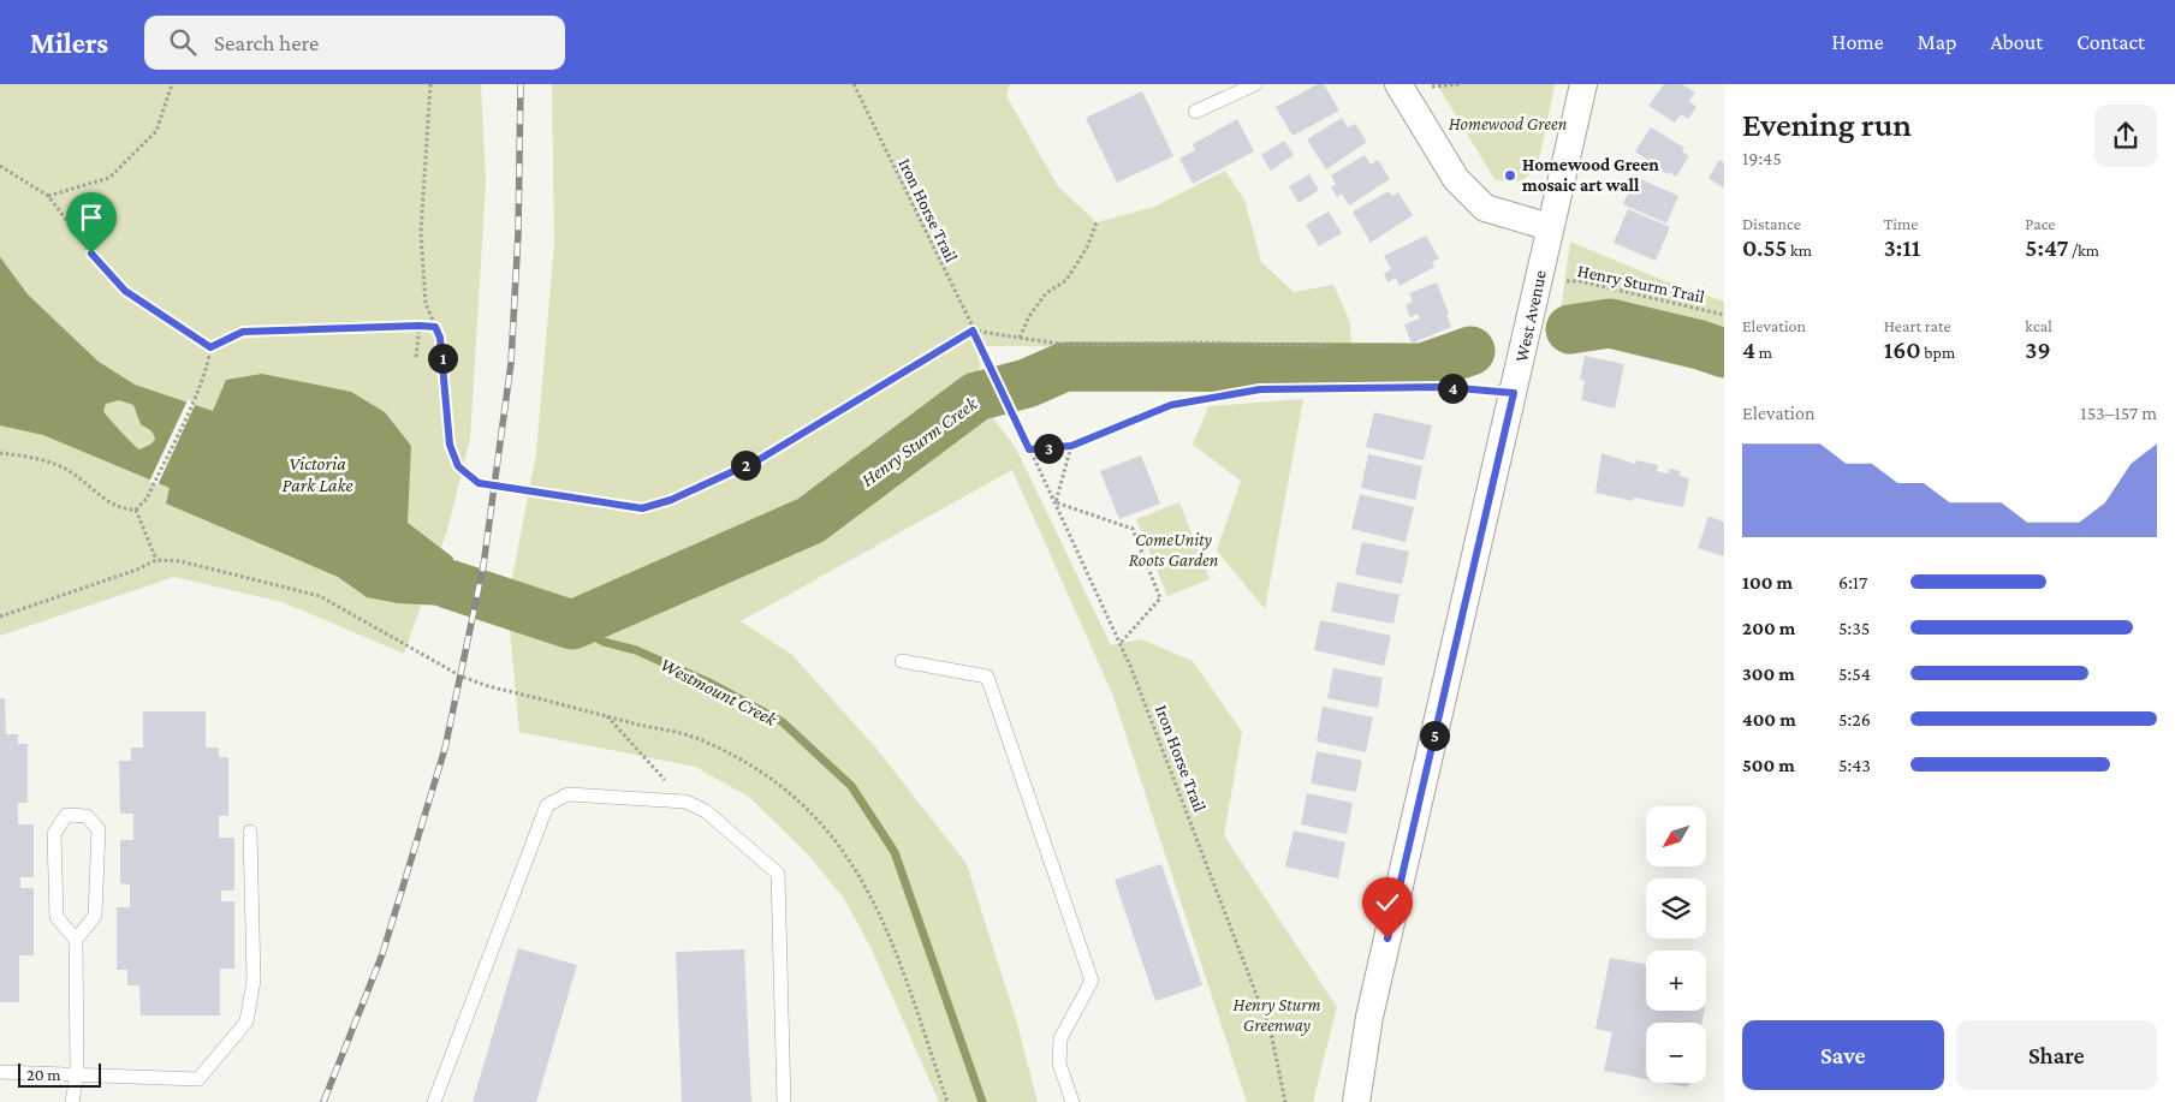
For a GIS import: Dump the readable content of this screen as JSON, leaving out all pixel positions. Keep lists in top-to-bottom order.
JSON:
{
  "streets": {
    "street": ["West Avenue"],
    "path": ["Iron Horse Trail", "Henry Sturm Trail"]
  },
  "water": ["Henry Sturm Creek", "Victoria Park Lake", "Westmount Creek"],
  "parks": ["Homewood Green", "ComeUnity Roots Garden", "Henry Sturm Greenway"],
  "places": ["Homewood Green mosaic art wall"],
  "scale_bar": "20 m",
  "north": "bottom left",
  "page": {
    "header": "Milers",
    "search": "Search here",
    "nav": [
      "Home",
      "Map",
      "About",
      "Contact"
    ],
    "heading": ["Evening run", "19:45"],
    "stats": [
      ["Distance", "0.55 km"],
      ["Time", "3:11"],
      ["Pace", "5:47 /km"],
      ["Elevation", "4 m"],
      ["Heart rate", "160 bpm"],
      ["kcal", "39"]
    ],
    "pins": [
      "1",
      "4",
      "3",
      "2",
      "5"
    ],
    "chart": ["Elevation", "153–157 m"],
    "list": [
      {
        "name": "100 m",
        "note": "6:17"
      },
      {
        "name": "200 m",
        "note": "5:35"
      },
      {
        "name": "300 m",
        "note": "5:54"
      },
      {
        "name": "400 m",
        "note": "5:26"
      },
      {
        "name": "500 m",
        "note": "5:43"
      }
    ],
    "map_buttons": ["+", "−"],
    "buttons": ["Save", "Share"],
    "scale": "20 m"
  }
}
